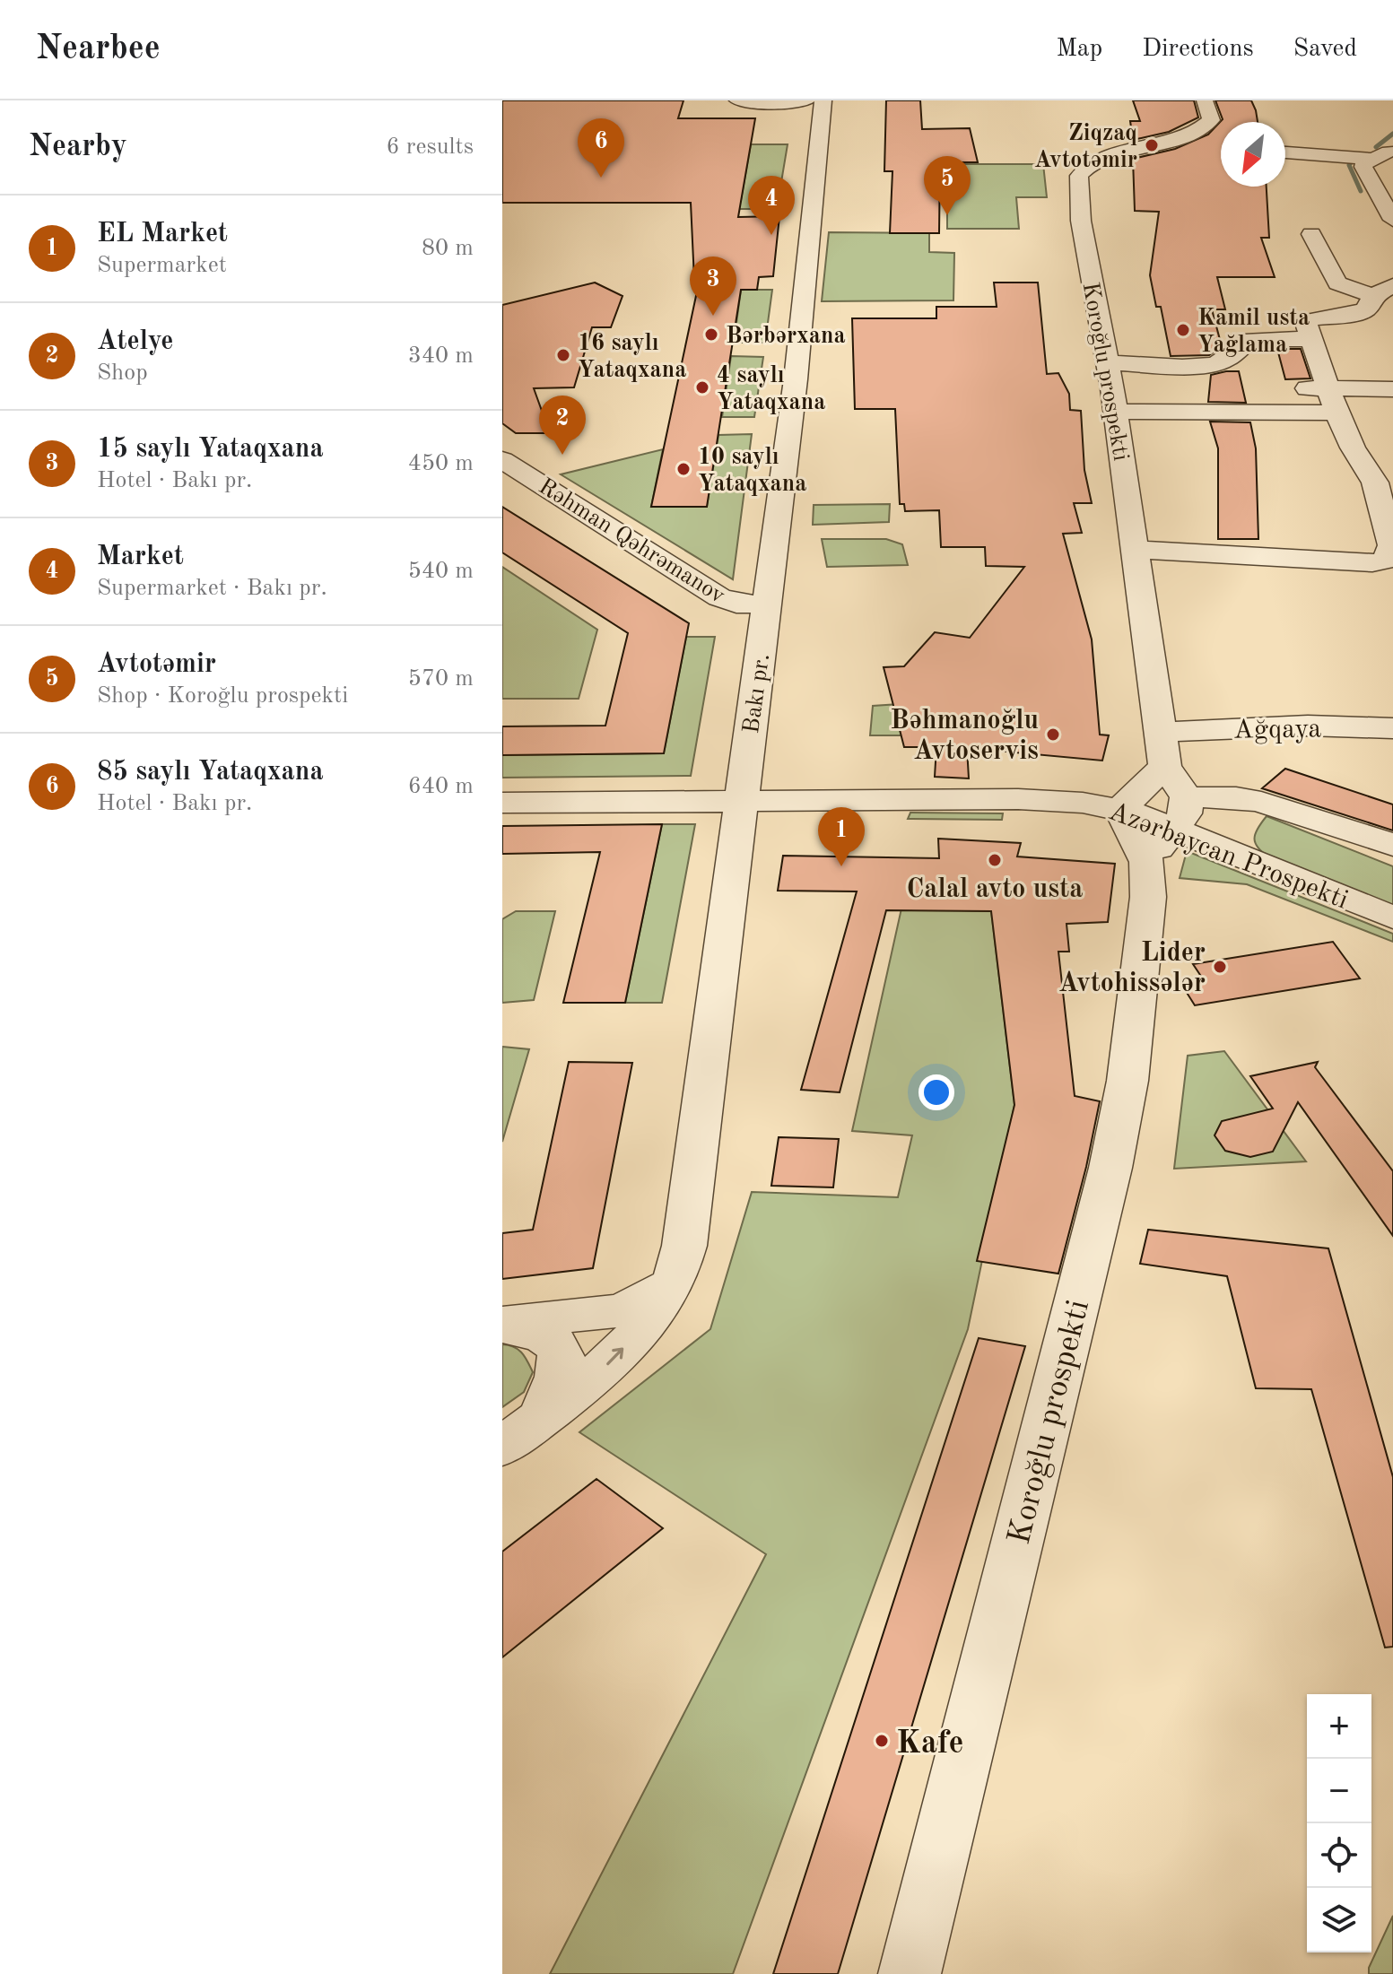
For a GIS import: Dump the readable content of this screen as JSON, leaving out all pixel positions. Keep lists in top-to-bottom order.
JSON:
{
  "streets": {
    "street": [
      "Koroğlu prospekti",
      "Rəhman Qəhrəmanov",
      "Bakı pr.",
      "Ağqaya",
      "Azərbaycan Prospekti"
    ]
  },
  "crossings": [
    ["Koroğlu prospekti", "Ağqaya"],
    ["Koroğlu prospekti", "Azərbaycan Prospekti"],
    ["Rəhman Qəhrəmanov", "Bakı pr."],
    ["Bakı pr.", "Azərbaycan Prospekti"]
  ],
  "places": [
    "Ziqzaq Avtotəmir",
    "Kamil usta Yağlama",
    "Bərbərxana",
    "16 saylı Yataqxana",
    "4 saylı Yataqxana",
    "10 saylı Yataqxana",
    "Bəhmanoğlu Avtoservis",
    "Calal avto usta",
    "Lider Avtohissələr",
    "Kafe"
  ],
  "north": "bottom left",
  "page": {
    "header": "Nearbee",
    "nav": ["Map", "Directions", "Saved"],
    "heading": ["Nearby", "6 results"],
    "pins": [
      "6",
      "5",
      "4",
      "3",
      "2",
      "1"
    ],
    "list": [
      {
        "mark": "1",
        "name": "EL Market",
        "note": "Supermarket",
        "value": "80 m"
      },
      {
        "mark": "2",
        "name": "Atelye",
        "note": "Shop",
        "value": "340 m"
      },
      {
        "mark": "3",
        "name": "15 saylı Yataqxana",
        "note": "Hotel · Bakı pr.",
        "value": "450 m"
      },
      {
        "mark": "4",
        "name": "Market",
        "note": "Supermarket · Bakı pr.",
        "value": "540 m"
      },
      {
        "mark": "5",
        "name": "Avtotəmir",
        "note": "Shop · Koroğlu prospekti",
        "value": "570 m"
      },
      {
        "mark": "6",
        "name": "85 saylı Yataqxana",
        "note": "Hotel · Bakı pr.",
        "value": "640 m"
      }
    ],
    "map_buttons": ["+", "−"]
  }
}
